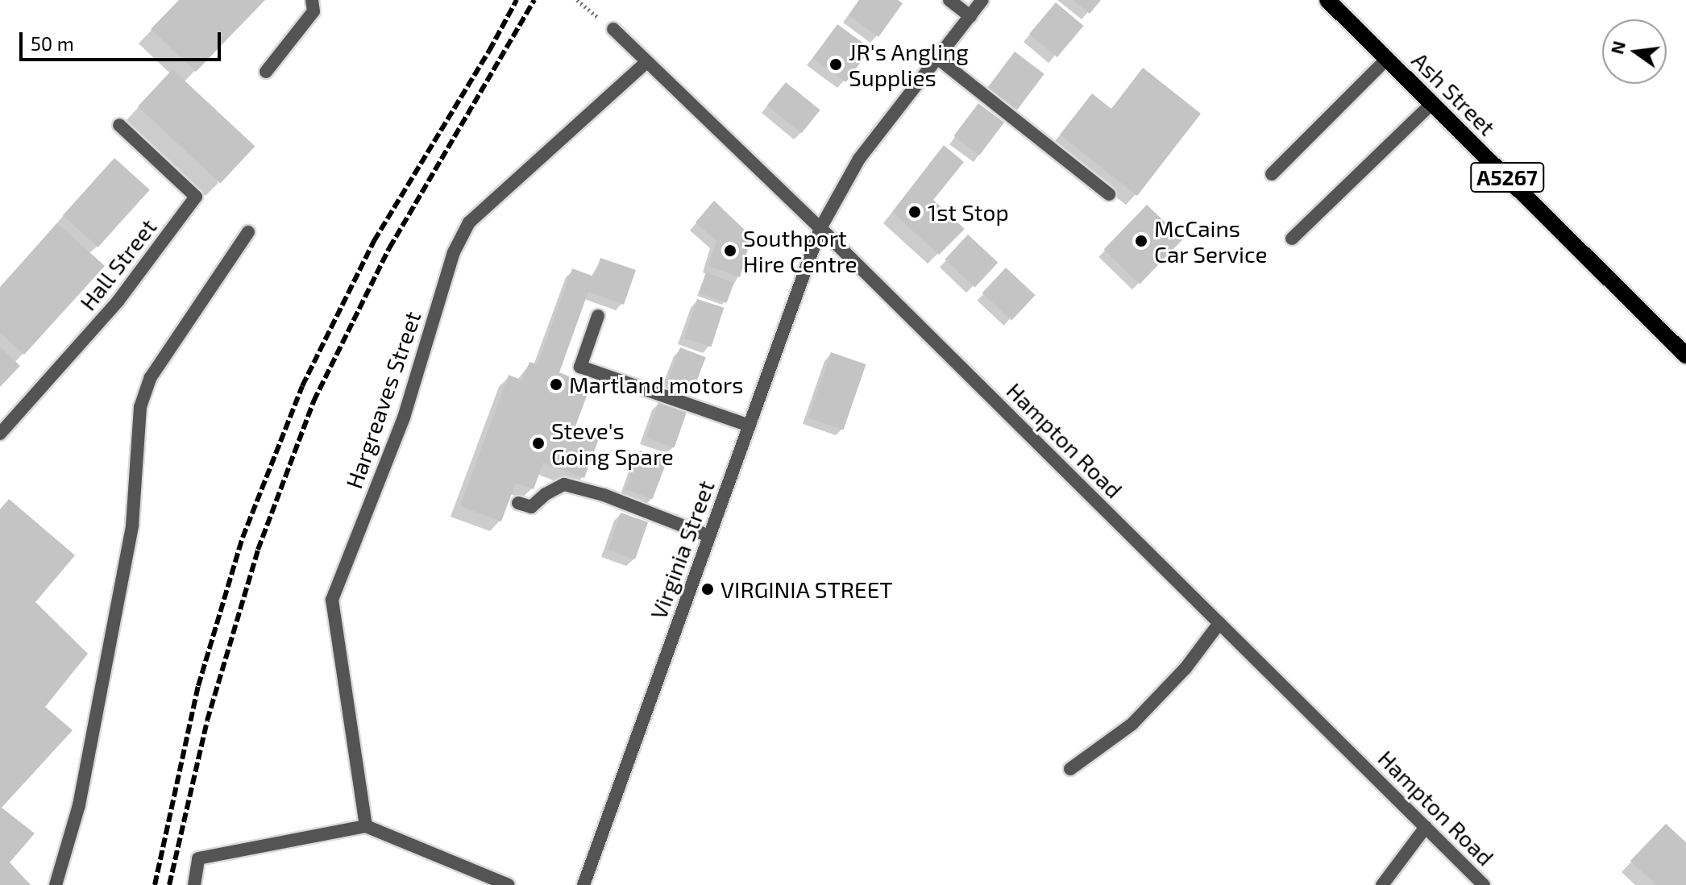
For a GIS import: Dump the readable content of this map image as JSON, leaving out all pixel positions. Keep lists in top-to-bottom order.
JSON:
{
  "streets": {
    "main road": ["Ash Street", "A5267"],
    "street": [
      "Hall Street",
      "Hargreaves Street",
      "Hampton Road",
      "Virginia Street"
    ]
  },
  "crossings": [
    ["Hargreaves Street", "Hampton Road"],
    ["Hampton Road", "Virginia Street"]
  ],
  "places": [
    "JR's Angling Supplies",
    "1st Stop",
    "McCains Car Service",
    "Southport Hire Centre",
    "Martland motors",
    "Steve's Going Spare",
    "VIRGINIA STREET"
  ],
  "scale_bar": "50 m",
  "north": "left"
}
